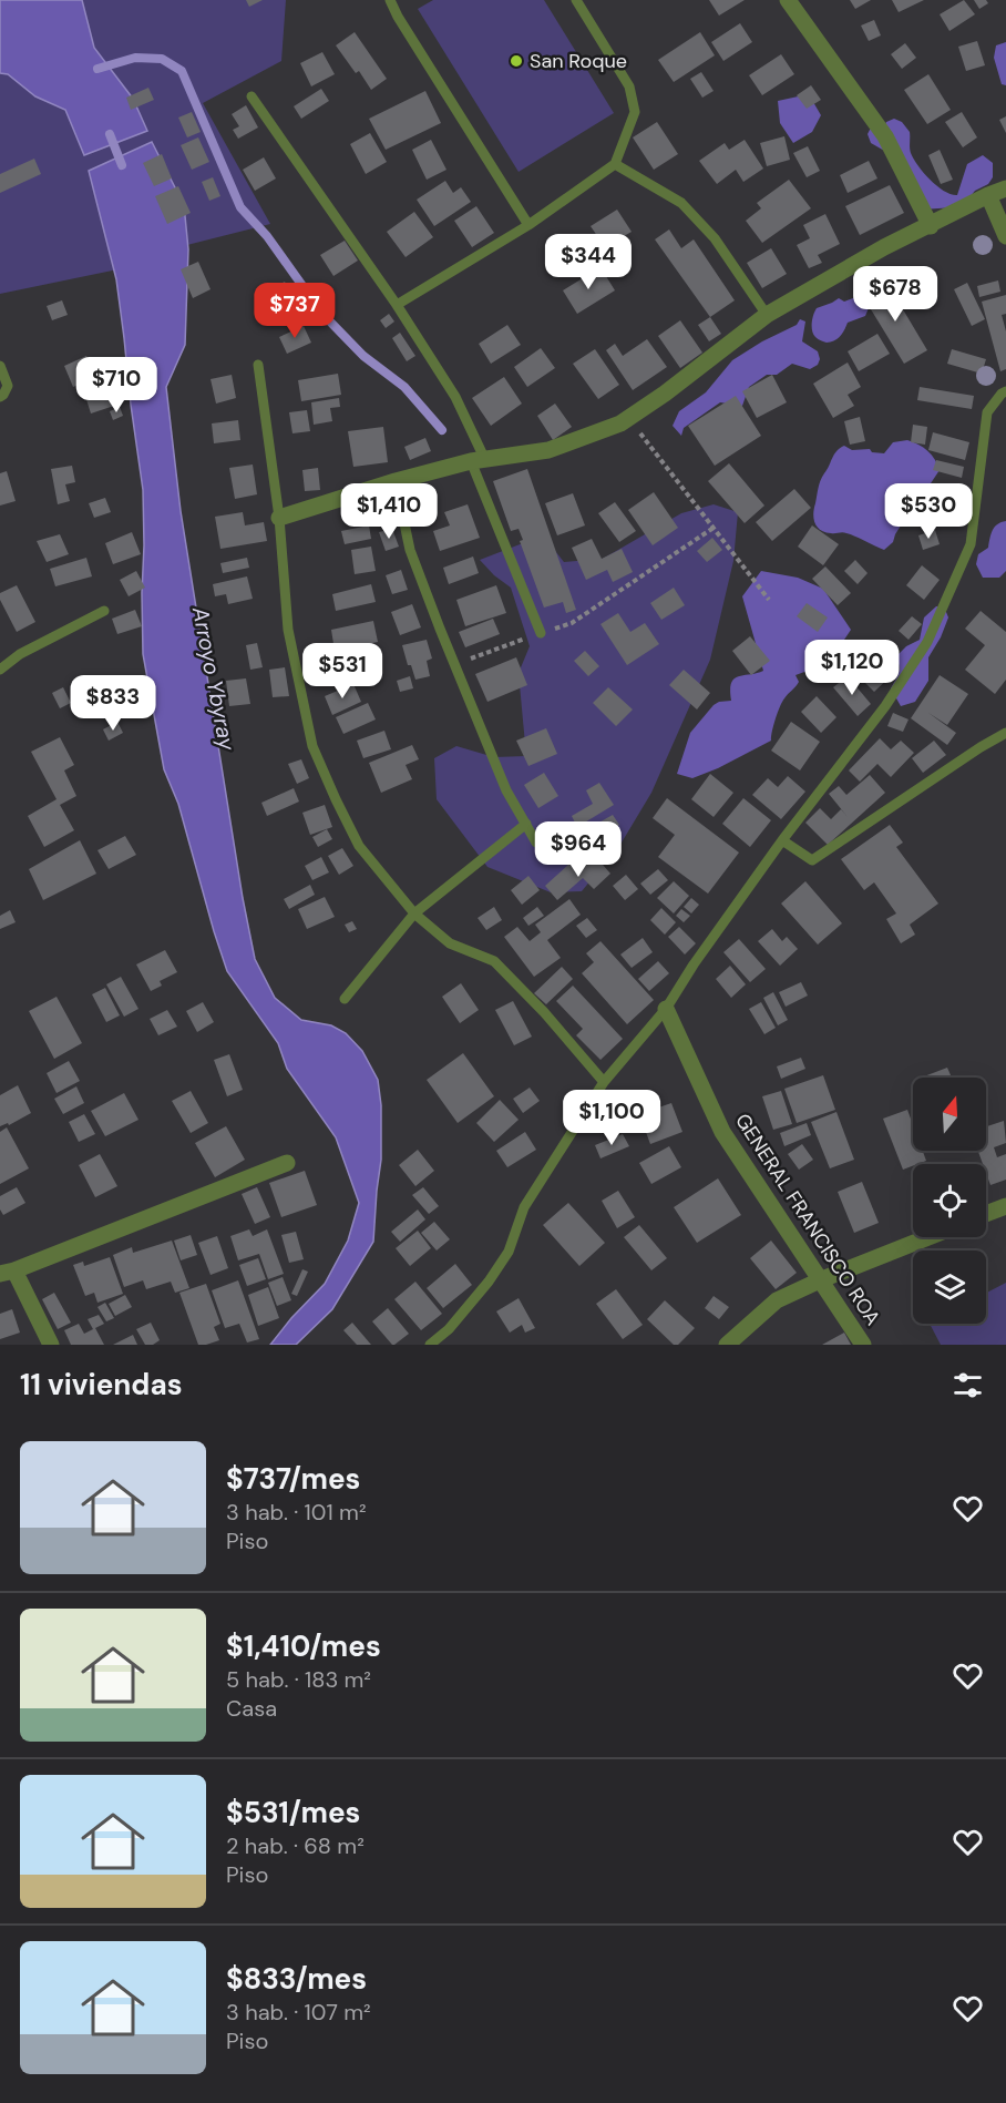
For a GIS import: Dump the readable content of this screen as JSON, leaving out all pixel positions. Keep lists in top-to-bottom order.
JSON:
{
  "streets": {
    "street": ["GENERAL FRANCISCO ROA"]
  },
  "water": ["Arroyo Ybyray"],
  "places": ["San Roque"],
  "north": "top",
  "page": {
    "price": [
      "$344",
      "$678",
      "$737",
      "$710",
      "$1,410",
      "$530",
      "$1,120",
      "$531",
      "$833",
      "$964",
      "$1,100"
    ],
    "heading": "11 viviendas",
    "list": [
      {
        "name": "$737/mes",
        "note": "3 hab. · 101 m² · Piso"
      },
      {
        "name": "$1,410/mes",
        "note": "5 hab. · 183 m² · Casa"
      },
      {
        "name": "$531/mes",
        "note": "2 hab. · 68 m² · Piso"
      },
      {
        "name": "$833/mes",
        "note": "3 hab. · 107 m² · Piso"
      }
    ]
  }
}
